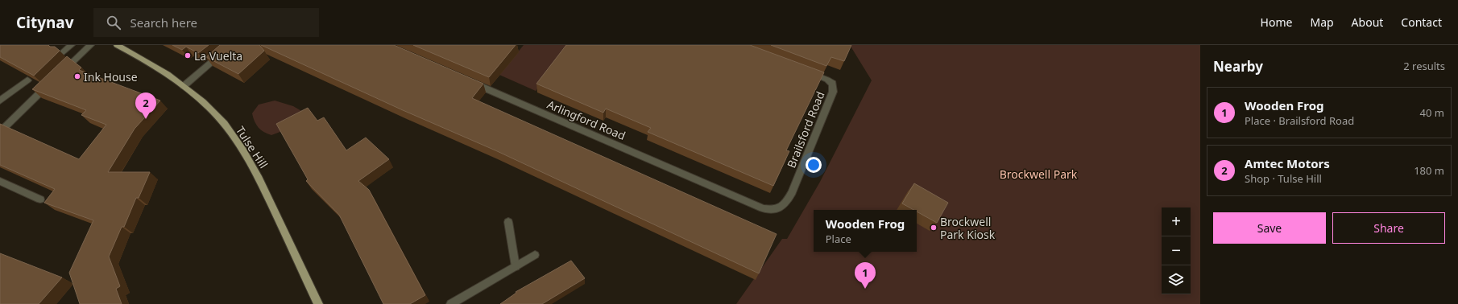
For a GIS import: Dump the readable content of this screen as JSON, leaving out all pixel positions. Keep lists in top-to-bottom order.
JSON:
{
  "streets": {
    "main road": ["Tulse Hill"],
    "street": ["Arlingford Road", "Brailsford Road"]
  },
  "crossings": [
    ["Arlingford Road", "Brailsford Road"]
  ],
  "parks": ["Brockwell Park"],
  "places": ["La Vuelta", "Ink House", "Brockwell Park Kiosk"],
  "page": {
    "header": "Citynav",
    "search": "Search here",
    "nav": [
      "Home",
      "Map",
      "About",
      "Contact"
    ],
    "heading": ["Nearby", "2 results"],
    "list": [
      {
        "mark": "1",
        "name": "Wooden Frog",
        "note": "Place · Brailsford Road",
        "value": "40 m"
      },
      {
        "mark": "2",
        "name": "Amtec Motors",
        "note": "Shop · Tulse Hill",
        "value": "180 m"
      }
    ],
    "pins": ["2", "1"],
    "buttons": ["Save", "Share"],
    "map_buttons": ["+", "−"],
    "popup": ["Wooden Frog", "Place"]
  }
}
